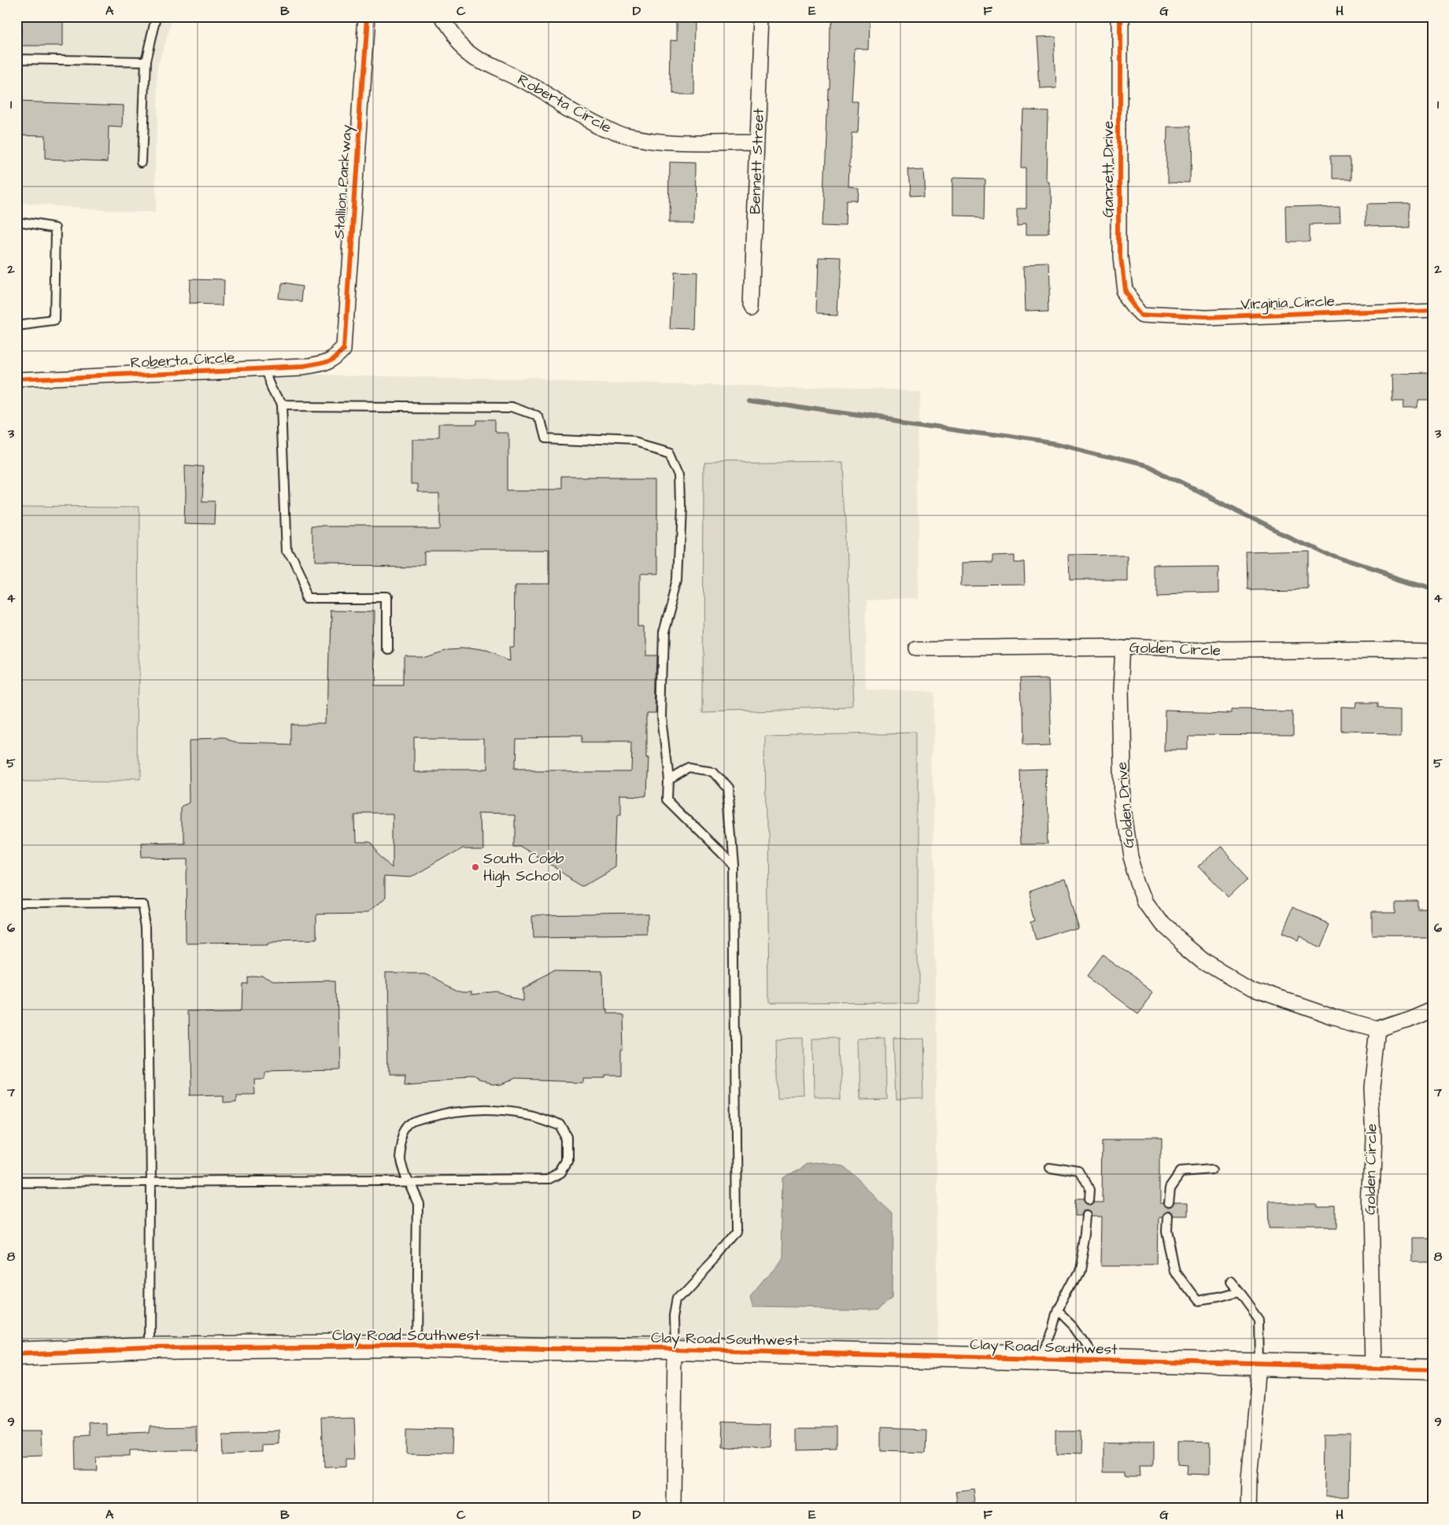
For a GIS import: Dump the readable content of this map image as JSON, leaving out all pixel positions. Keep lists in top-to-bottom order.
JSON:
{
  "streets": {
    "street": [
      "Roberta Circle",
      "Bennett Street",
      "Garrett Drive",
      "Stallion Parkway",
      "Virginia Circle",
      "Golden Circle",
      "Golden Drive",
      "Clay Road Southwest"
    ]
  },
  "crossings": [
    ["Roberta Circle", "Bennett Street"],
    ["Roberta Circle", "Stallion Parkway"],
    ["Garrett Drive", "Virginia Circle"],
    ["Golden Circle", "Golden Drive"],
    ["Golden Circle", "Clay Road Southwest"]
  ],
  "places": ["South Cobb High School"],
  "grid": {
    "columns": [
      "A",
      "B",
      "C",
      "D",
      "E",
      "F",
      "G",
      "H"
    ],
    "rows": [
      "1",
      "2",
      "3",
      "4",
      "5",
      "6",
      "7",
      "8",
      "9"
    ]
  }
}
